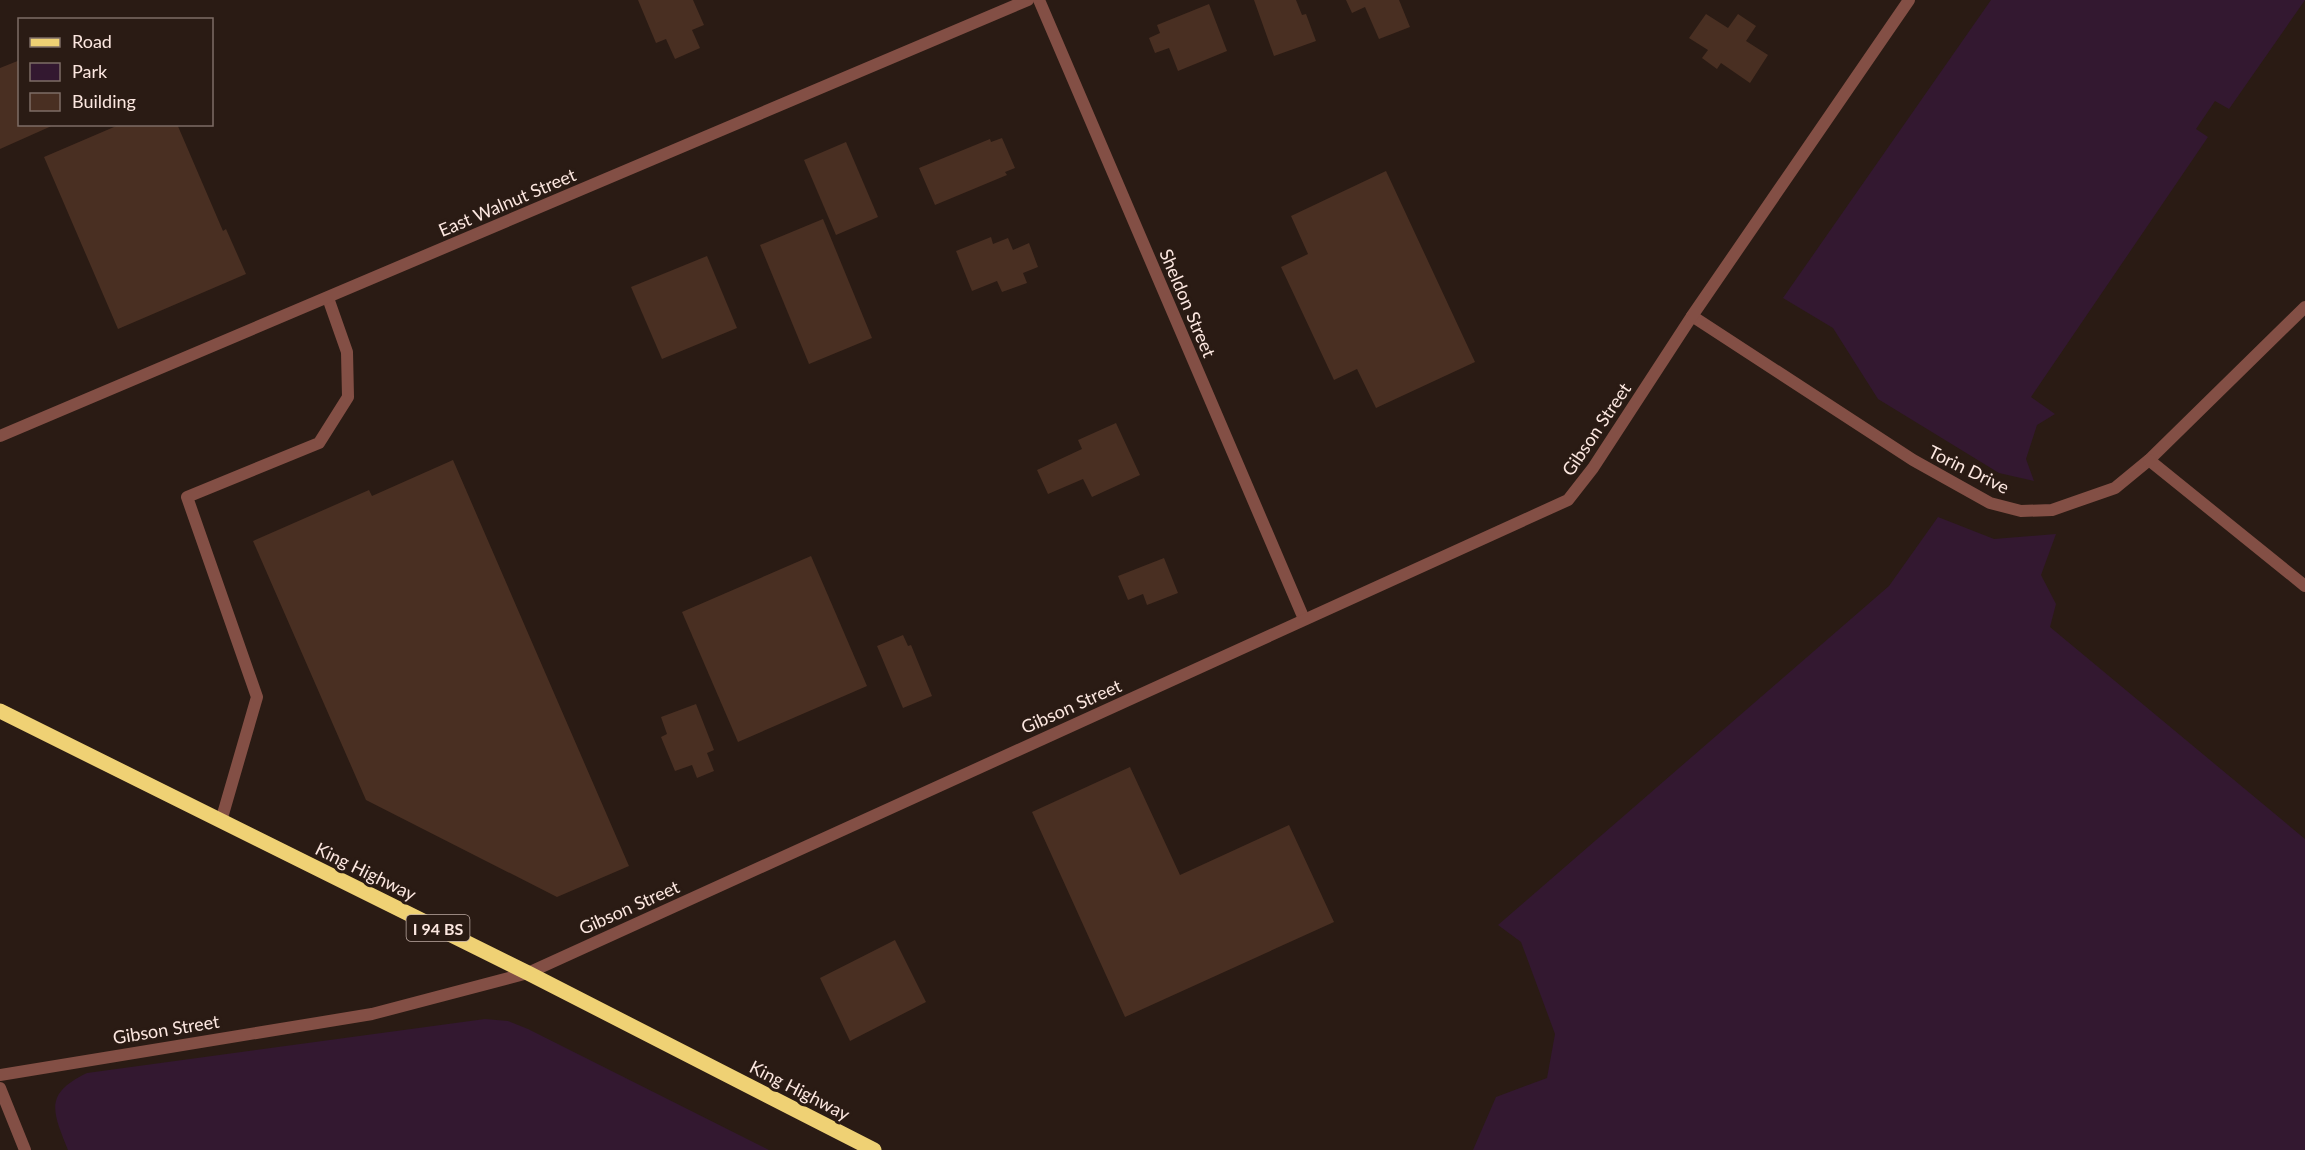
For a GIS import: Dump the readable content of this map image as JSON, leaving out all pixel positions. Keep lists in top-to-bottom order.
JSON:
{
  "streets": {
    "main road": ["King Highway", "I 94 BS"],
    "street": [
      "East Walnut Street",
      "Sheldon Street",
      "Gibson Street",
      "Torin Drive"
    ]
  },
  "crossings": [
    ["Sheldon Street", "Gibson Street"],
    ["Gibson Street", "Torin Drive"],
    ["Gibson Street", "King Highway"]
  ],
  "legend": ["Road", "Park", "Building"]
}
